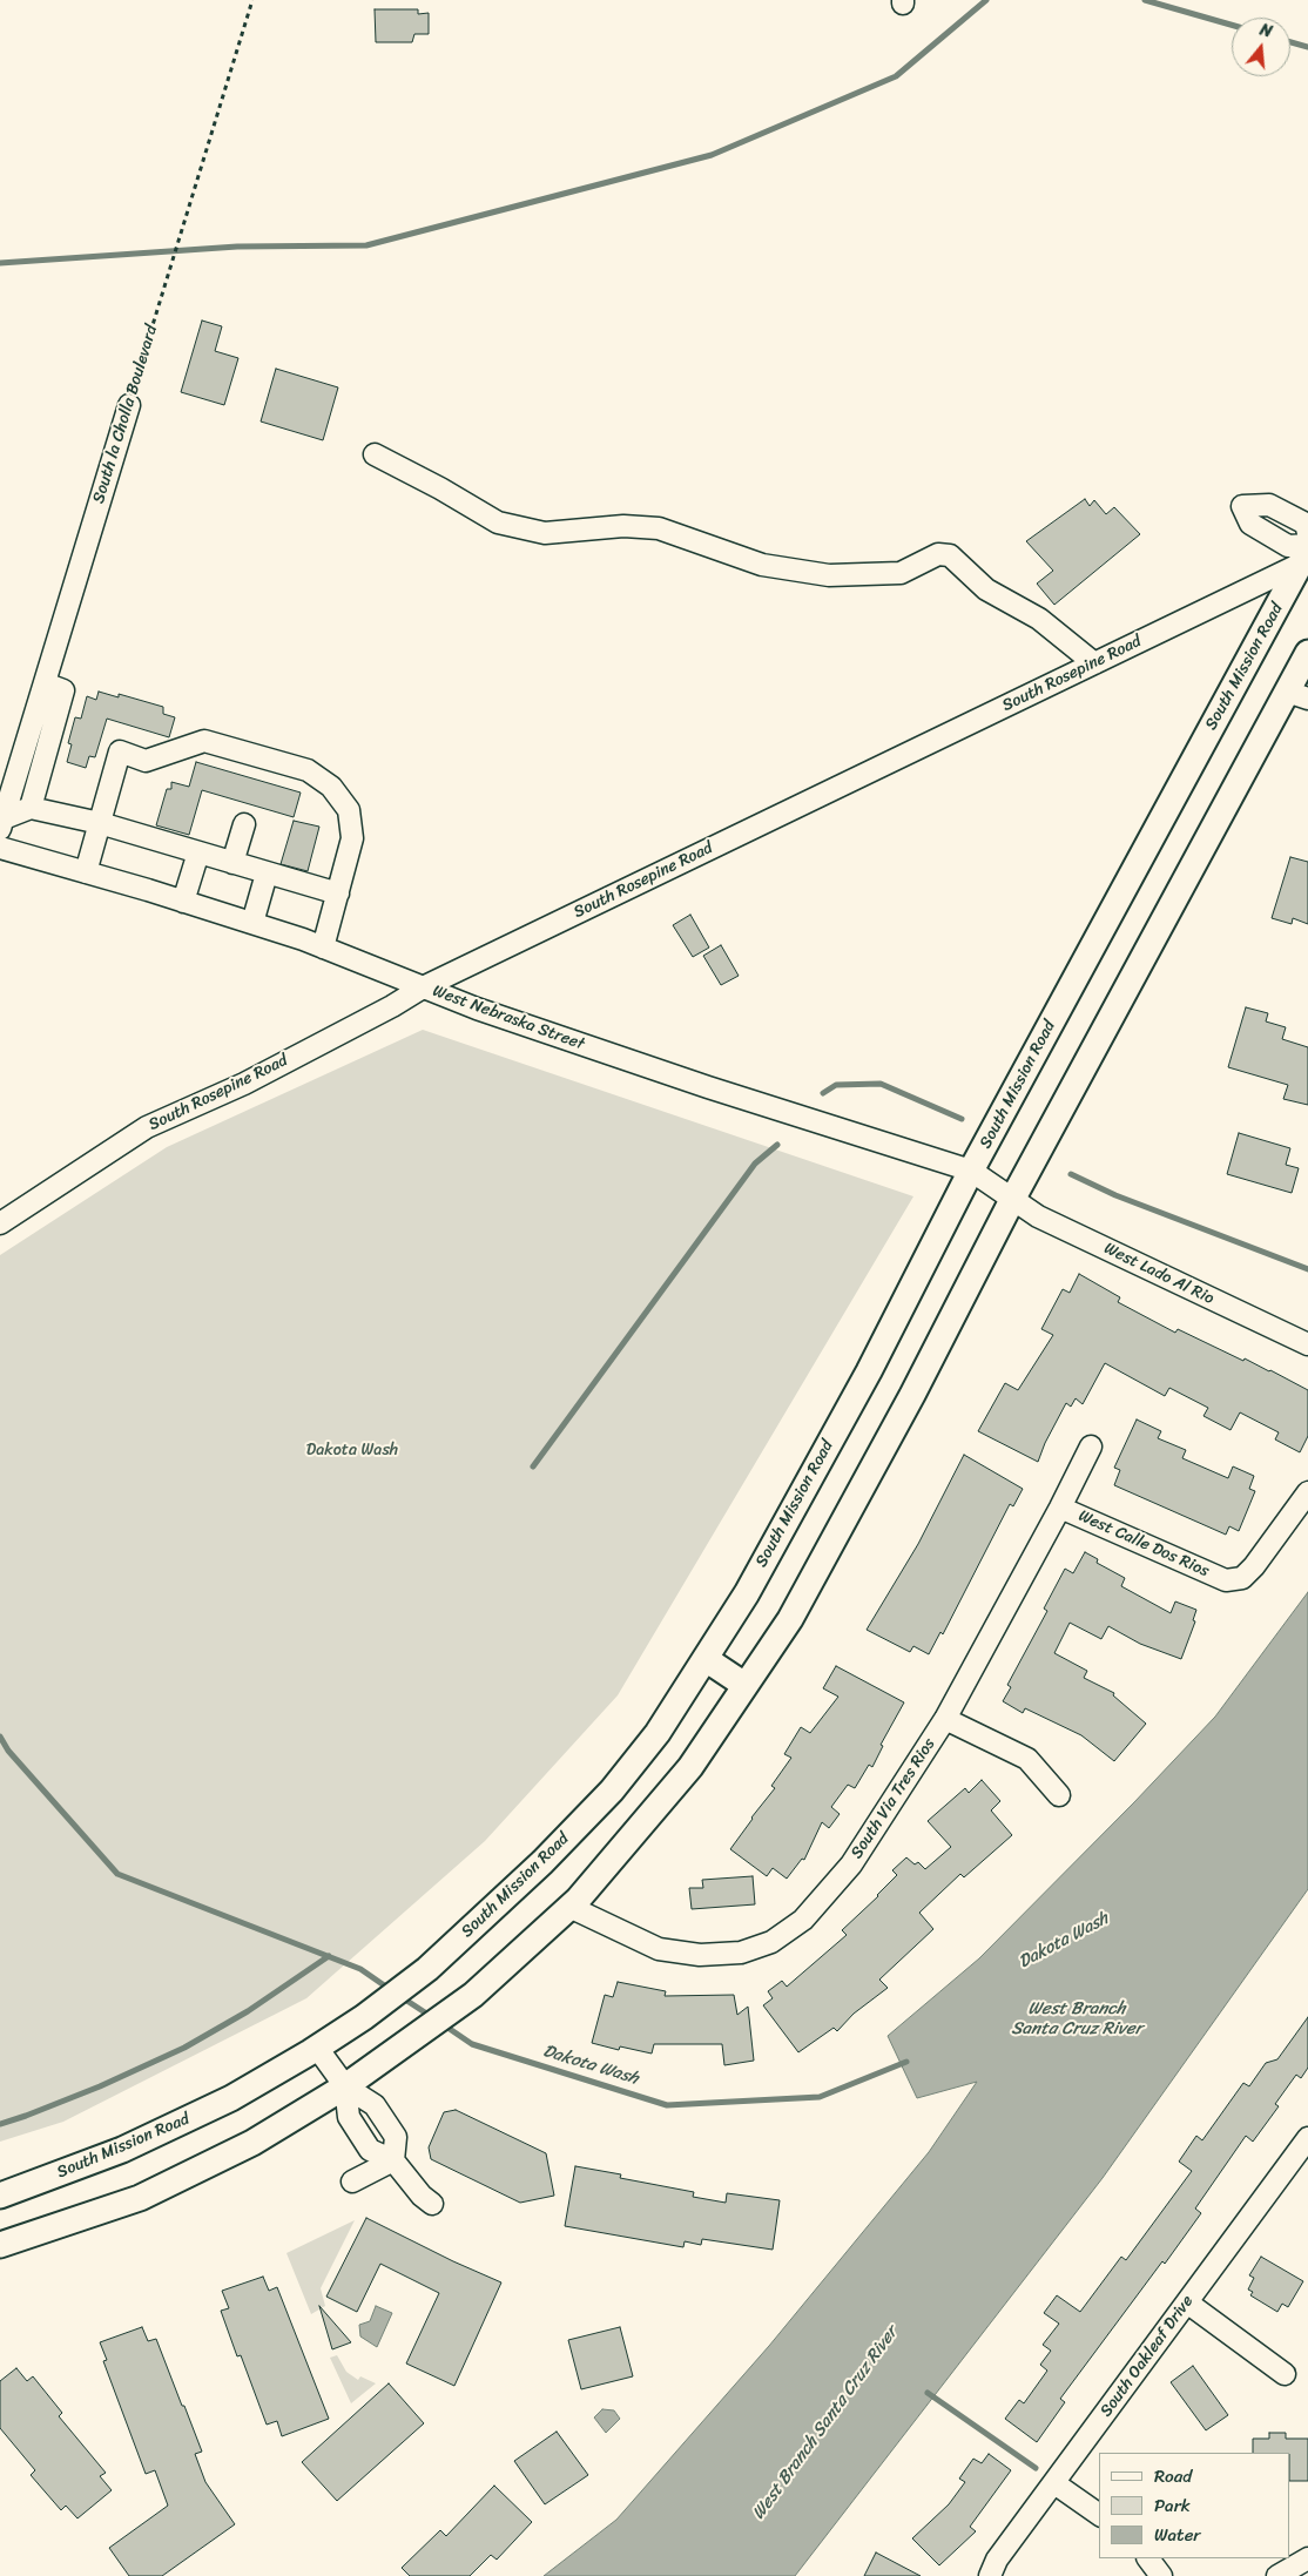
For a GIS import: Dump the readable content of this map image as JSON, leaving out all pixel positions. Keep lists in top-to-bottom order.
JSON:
{
  "streets": {
    "main road": ["South Mission Road"],
    "street": [
      "South la Cholla Boulevard",
      "South Rosepine Road",
      "West Nebraska Street",
      "West Lado Al Rio",
      "West Calle Dos Rios",
      "South Via Tres Rios",
      "South Oakleaf Drive"
    ]
  },
  "crossings": [
    ["South Mission Road", "South Rosepine Road"],
    ["South Mission Road", "West Nebraska Street"],
    ["South Rosepine Road", "West Nebraska Street"],
    ["West Nebraska Street", "West Lado Al Rio"],
    ["West Calle Dos Rios", "South Via Tres Rios"]
  ],
  "water": ["Dakota Wash", "West Branch Santa Cruz River"],
  "parks": ["Dakota Wash"],
  "legend": ["Road", "Park", "Water"],
  "north": "top"
}
